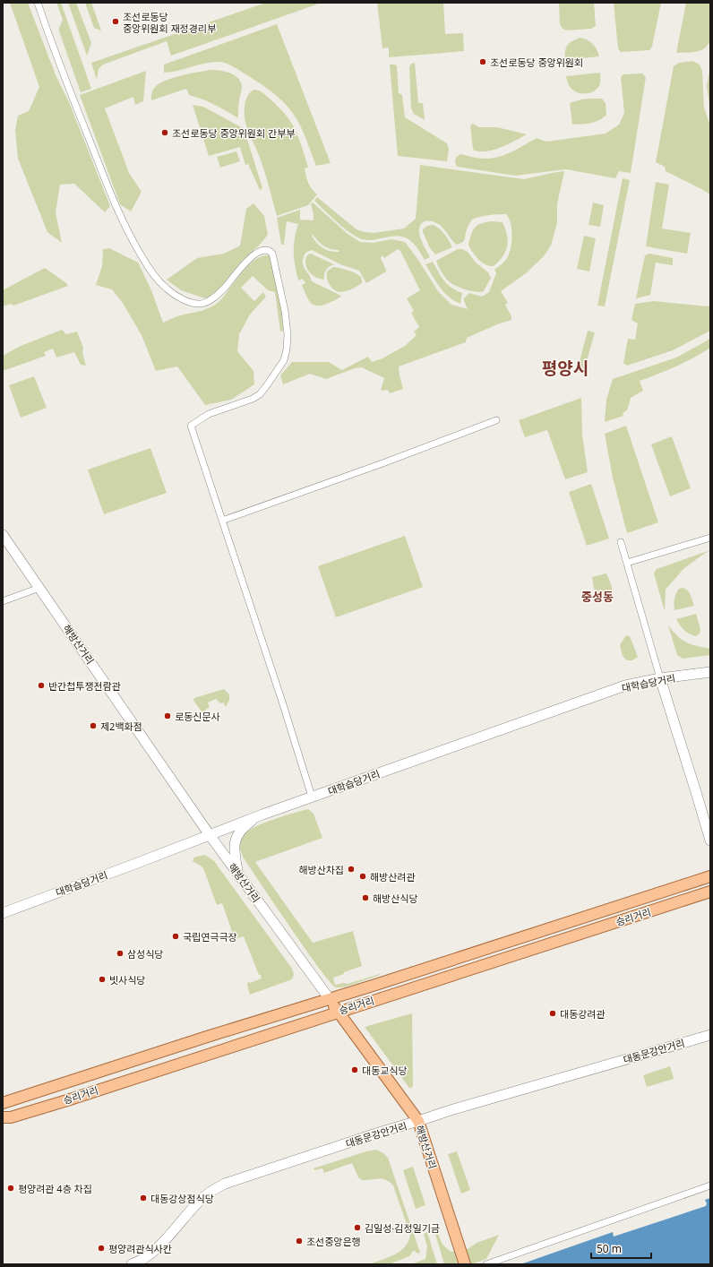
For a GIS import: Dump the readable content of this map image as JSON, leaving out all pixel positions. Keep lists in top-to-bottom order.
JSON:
{
  "streets": {
    "main road": [
      "해방산거리",
      "대학습당거리",
      "승리거리",
      "대동문강안거리"
    ]
  },
  "crossings": [
    ["해방산거리", "대학습당거리"],
    ["해방산거리", "승리거리"],
    ["해방산거리", "대동문강안거리"]
  ],
  "districts": ["평양시", "중성동"],
  "places": [
    "조선로동당 중앙위원회 재정경리부",
    "조선로동당 중앙위원회",
    "조선로동당 중앙위원회 간부부",
    "반간첩투쟁전람관",
    "로동신문사",
    "제2백화점",
    "해방산차집",
    "해방산려관",
    "해방산식당",
    "국립연극극장",
    "삼성식당",
    "빗사식당",
    "대동강려관",
    "대동교식당",
    "평양려관 4층 차집",
    "대동강상점식당",
    "김일성·김정일기금",
    "조선중앙은행",
    "평양려관식사칸"
  ],
  "scale_bar": "50 m"
}
